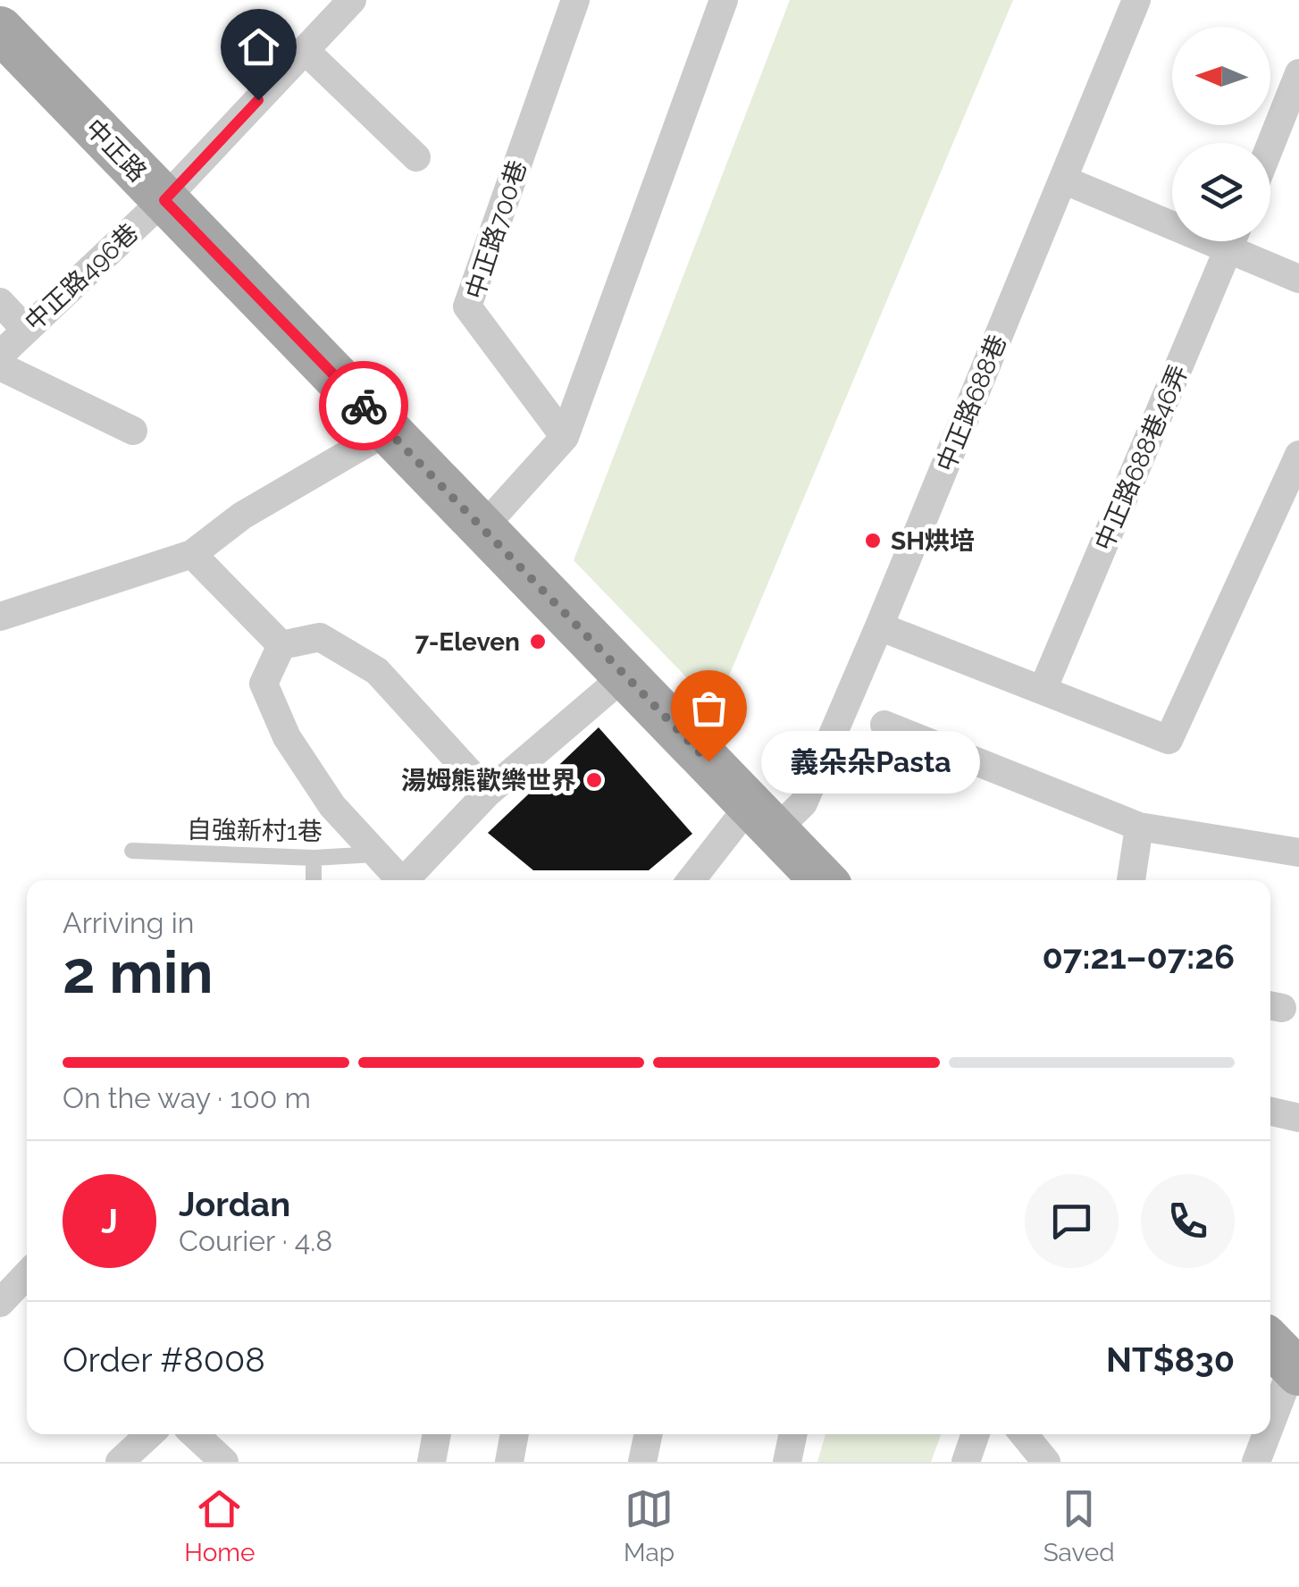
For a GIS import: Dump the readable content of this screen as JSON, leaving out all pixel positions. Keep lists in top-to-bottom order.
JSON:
{
  "streets": {
    "main road": ["中正路"],
    "street": [
      "中正路700巷",
      "中正路496巷",
      "中正路688巷",
      "中正路688巷46弄"
    ],
    "lane": ["自強新村1巷"]
  },
  "crossings": [
    ["中正路", "中正路496巷"],
    ["中正路", "中正路688巷"]
  ],
  "places": [
    "SH烘培",
    "7-Eleven",
    "義朵朵Pasta",
    "湯姆熊歡樂世界"
  ],
  "north": "left",
  "page": {
    "bubble": "義朵朵Pasta",
    "heading": ["2 min", "Arriving in", "07:21–07:26"],
    "panel": [
      "Jordan",
      "Courier · 4.8",
      "Order #8008",
      "NT$830"
    ],
    "bar": "On the way · 100 m",
    "round": "J",
    "tabs": ["Home", "Map", "Saved"]
  }
}
